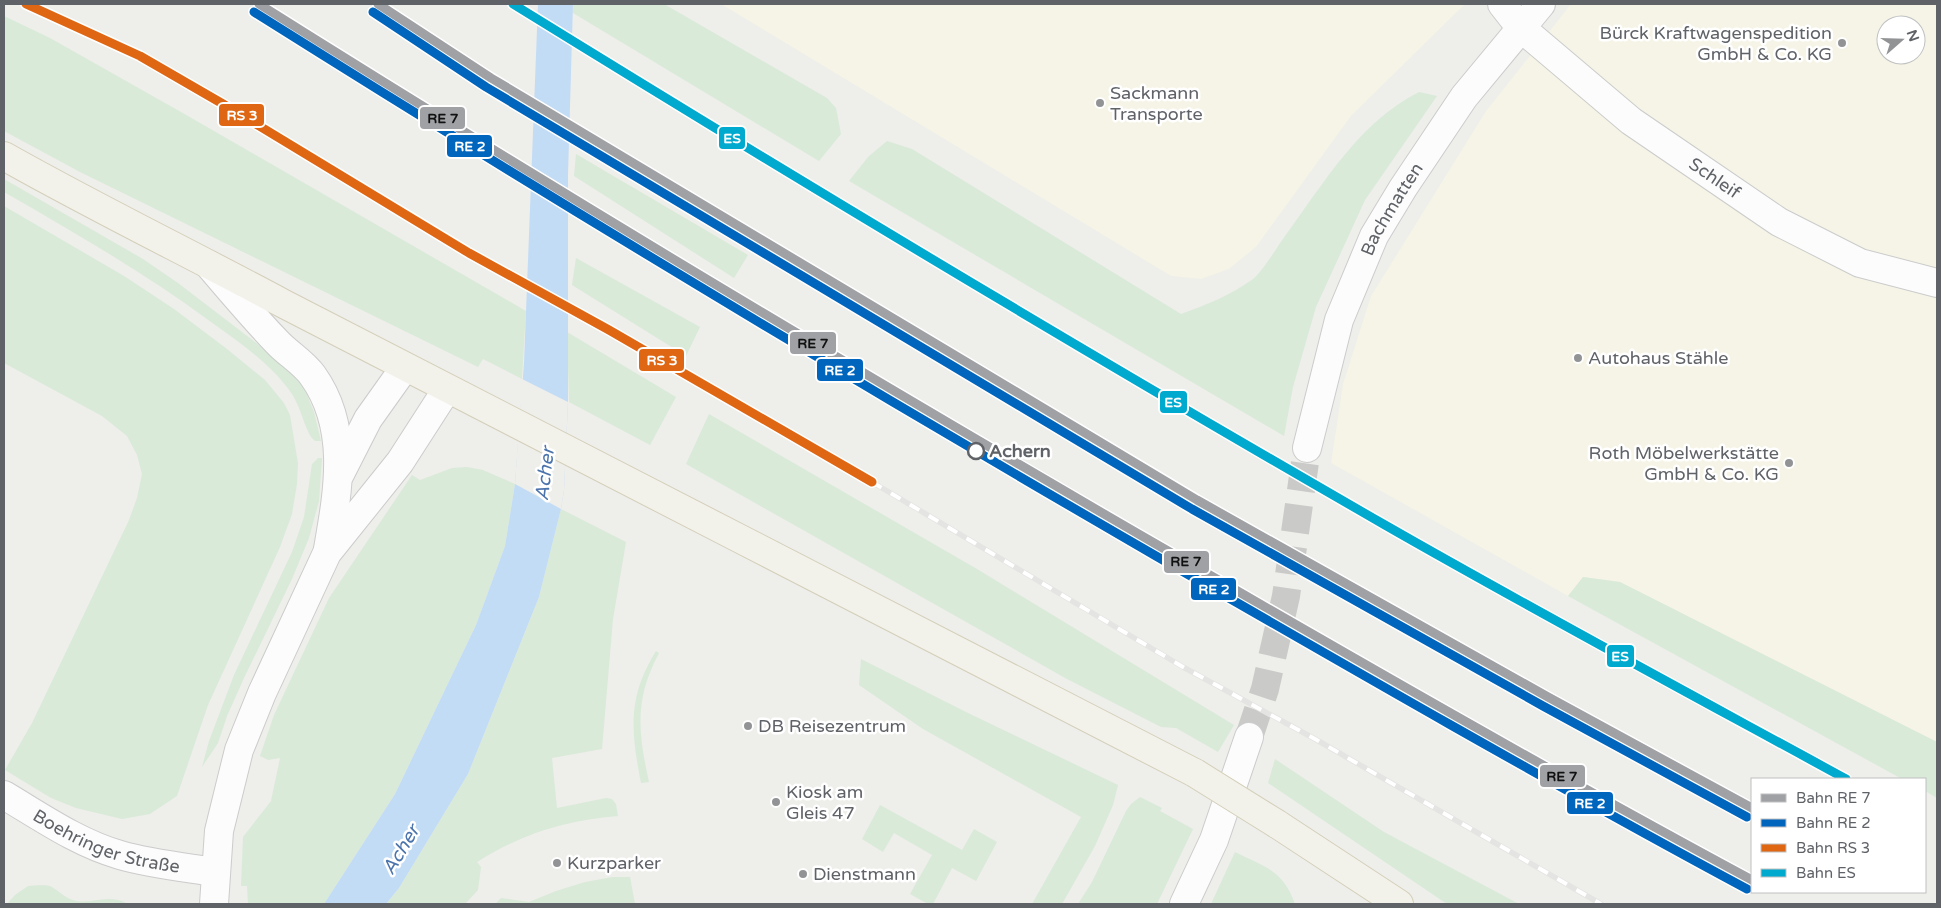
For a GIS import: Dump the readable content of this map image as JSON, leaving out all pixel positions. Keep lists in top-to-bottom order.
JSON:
{
  "streets": {
    "street": ["Schleif", "Bachmatten", "Boehringer Straße"]
  },
  "crossings": [
    ["Schleif", "Bachmatten"]
  ],
  "water": ["Acher"],
  "places": [
    "Bürck Kraftwagenspedition GmbH & Co. KG",
    "Sackmann Transporte",
    "Autohaus Stähle",
    "Achern",
    "Roth Möbelwerkstätte GmbH & Co. KG",
    "DB Reisezentrum",
    "Kiosk am Gleis 47",
    "Kurzparker",
    "Dienstmann"
  ],
  "lines": ["rail line ES"],
  "legend": [
    "Bahn RE 7",
    "Bahn RE 2",
    "Bahn RS 3",
    "Bahn ES"
  ],
  "north": "right"
}
